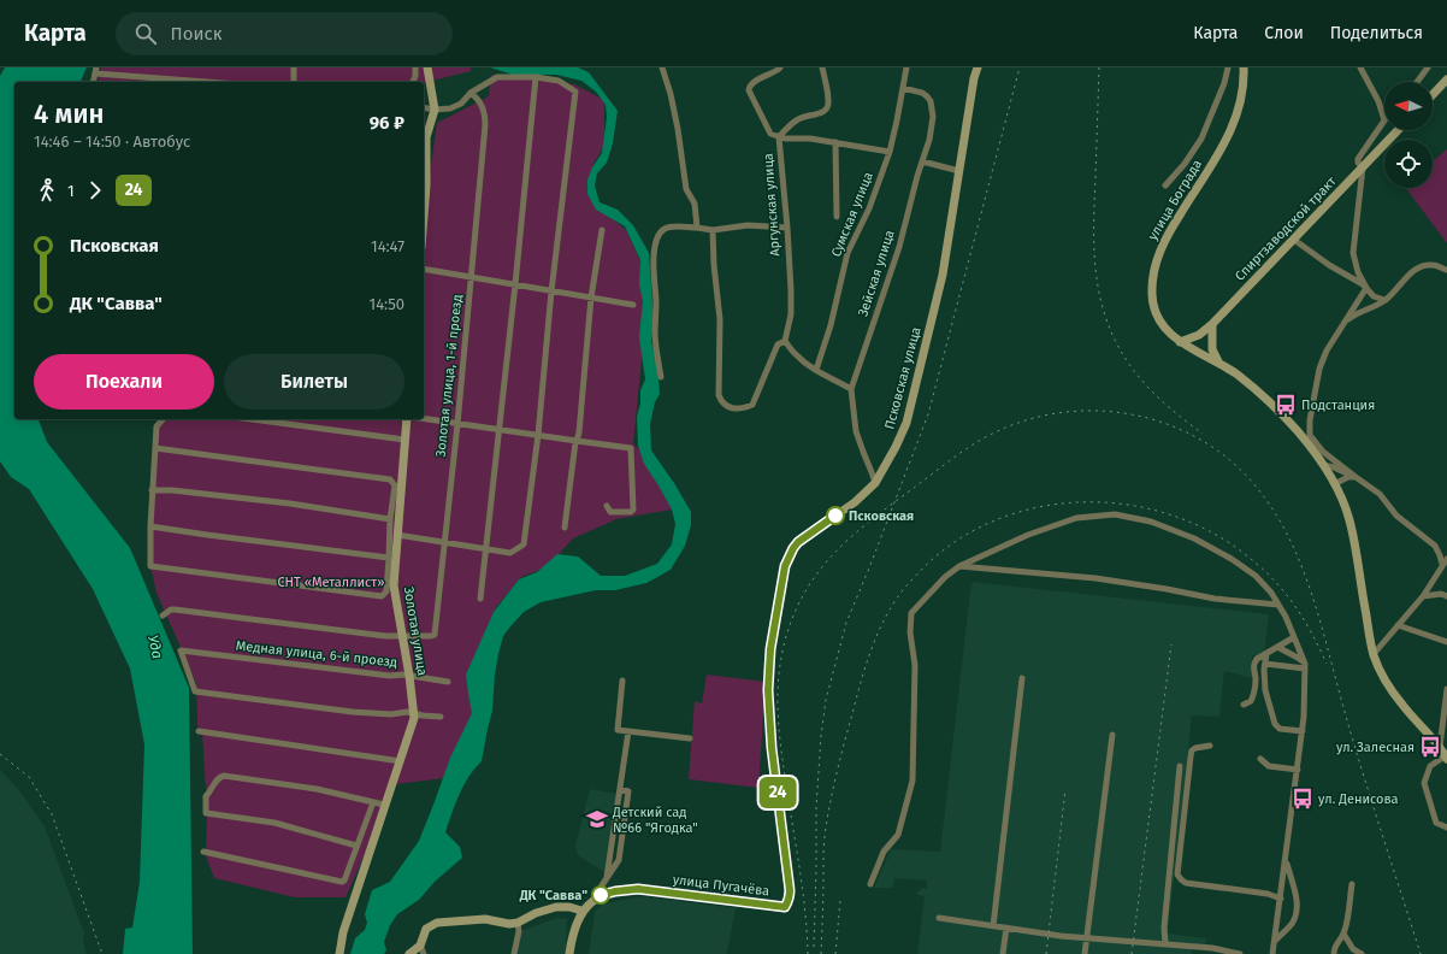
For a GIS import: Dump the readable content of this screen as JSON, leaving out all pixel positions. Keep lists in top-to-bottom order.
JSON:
{
  "streets": {
    "street": [
      "улица Бограда",
      "Аргунская улица",
      "Сумская улица",
      "Спиртзаводской тракт",
      "Зейская улица",
      "Золотая улица, 1-й проезд",
      "Псковская улица",
      "Золотая улица",
      "Медная улица, 6-й проезд",
      "улица Пугачёва"
    ]
  },
  "crossings": [
    ["улица Бограда", "Спиртзаводской тракт"],
    ["Сумская улица", "Зейская улица"],
    ["Зейская улица", "Псковская улица"],
    ["Золотая улица, 1-й проезд", "Золотая улица"],
    ["Псковская улица", "улица Пугачёва"],
    ["Золотая улица", "Медная улица, 6-й проезд"]
  ],
  "water": ["Уда"],
  "parks": ["СНТ «Металлист»"],
  "places": {
    "bus stop": ["Подстанция", "ул. Залесная", "ул. Денисова"],
    "other": ["Псковская", "ДК \"Савва\""],
    "school or university": ["Детский сад №66 \"Ягодка\""]
  },
  "lines": ["bus line 24"],
  "north": "left",
  "page": {
    "header": "Карта",
    "search": "Поиск",
    "nav": ["Карта", "Слои", "Поделиться"],
    "on_map": "24",
    "heading": ["4 мин", "14:46 – 14:50 · Автобус", "96 ₽"],
    "legs": ["1", "24"],
    "list": [
      {
        "name": "Псковская",
        "value": "14:47"
      },
      {
        "name": "ДК \"Савва\"",
        "value": "14:50"
      }
    ],
    "buttons": ["Поехали", "Билеты"]
  }
}
